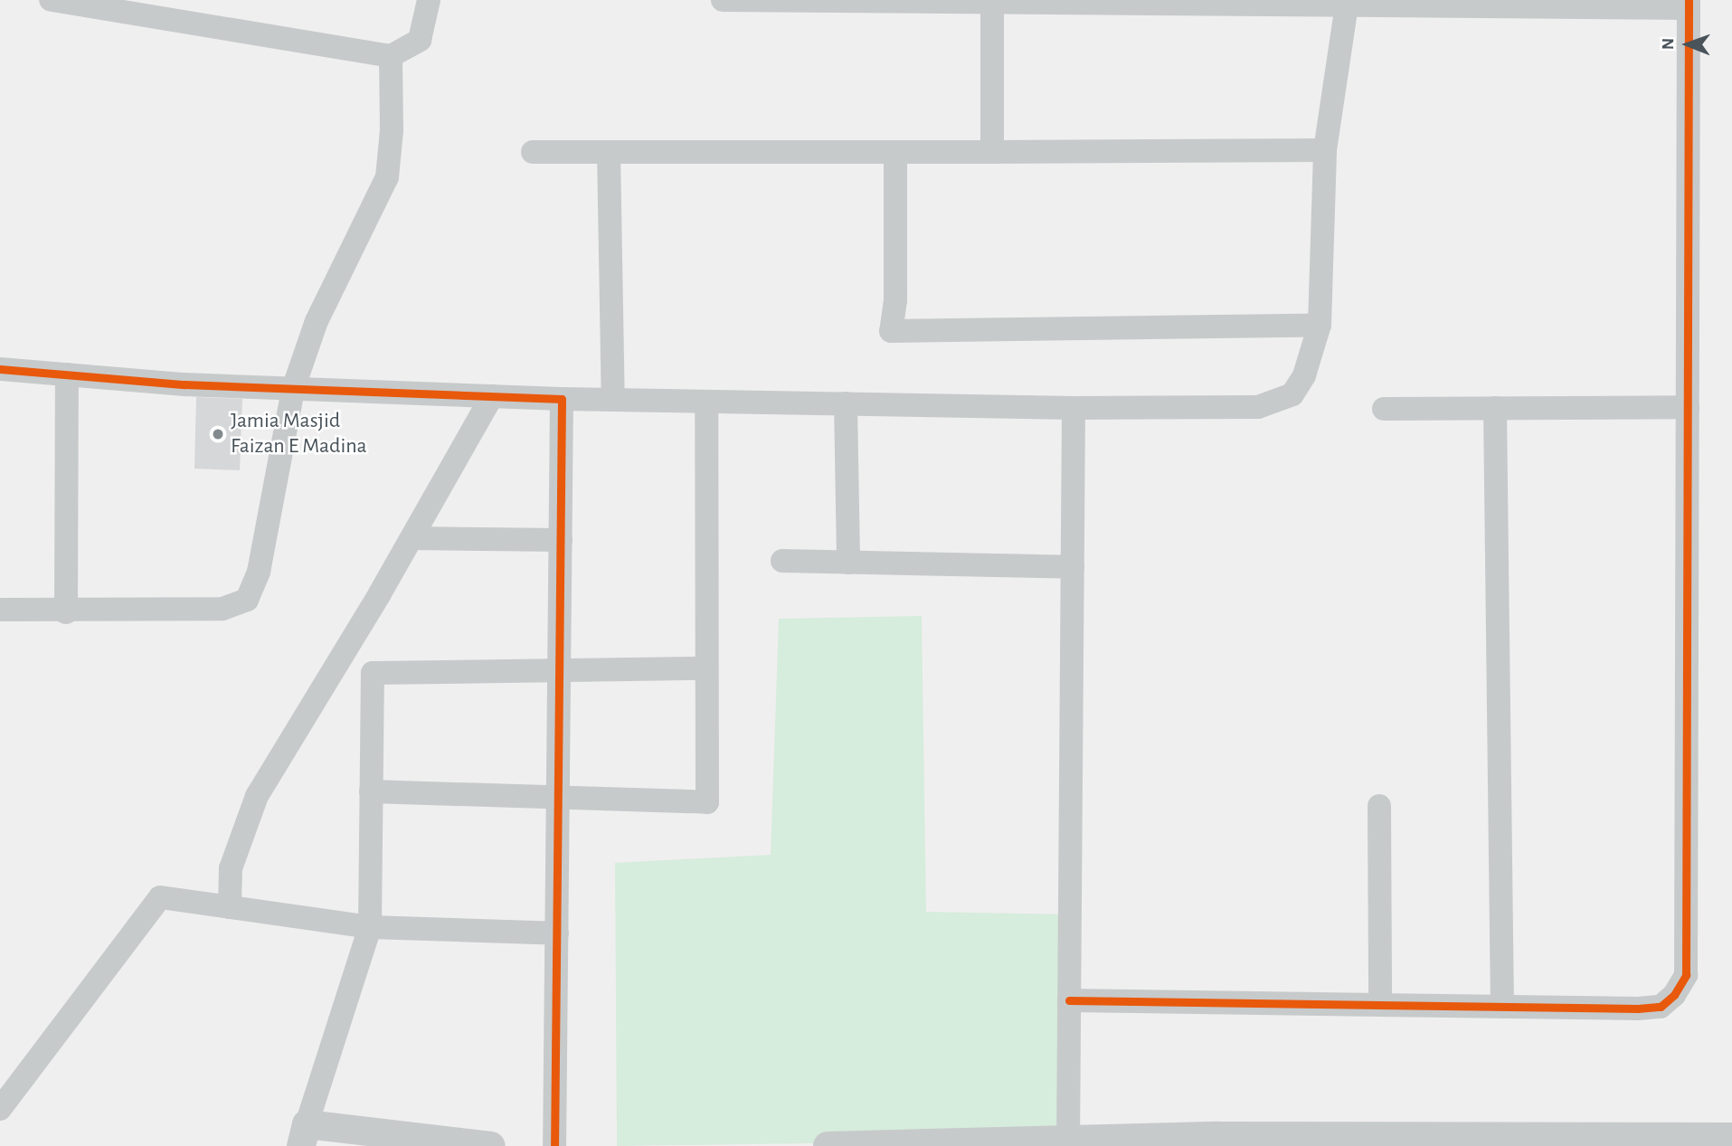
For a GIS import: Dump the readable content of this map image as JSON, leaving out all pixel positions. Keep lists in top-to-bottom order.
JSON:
{
  "places": ["Jamia Masjid Faizan E Madina"],
  "north": "left"
}
